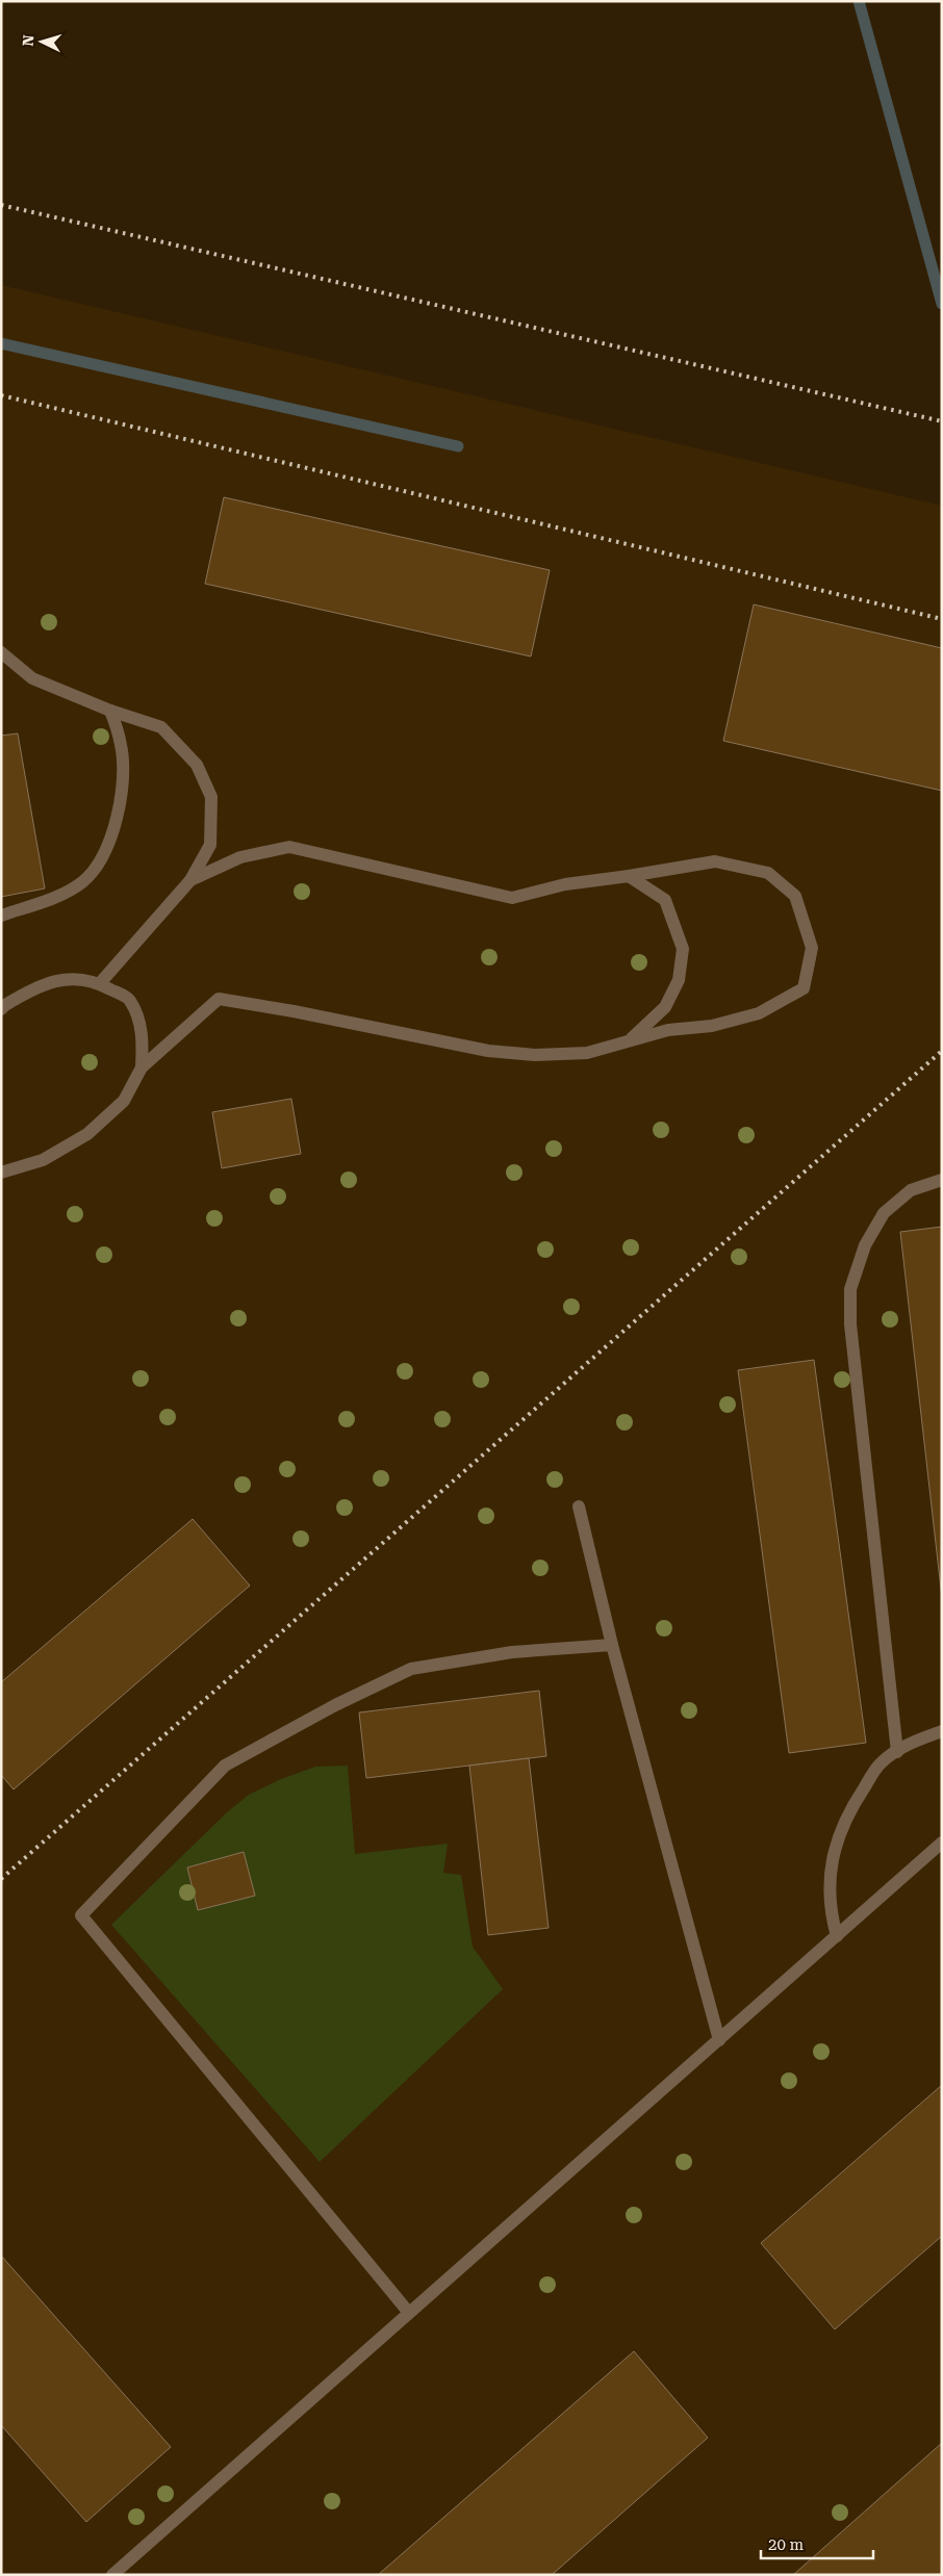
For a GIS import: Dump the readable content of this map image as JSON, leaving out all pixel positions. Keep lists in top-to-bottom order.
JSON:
{
  "scale_bar": "20 m",
  "north": "left"
}
